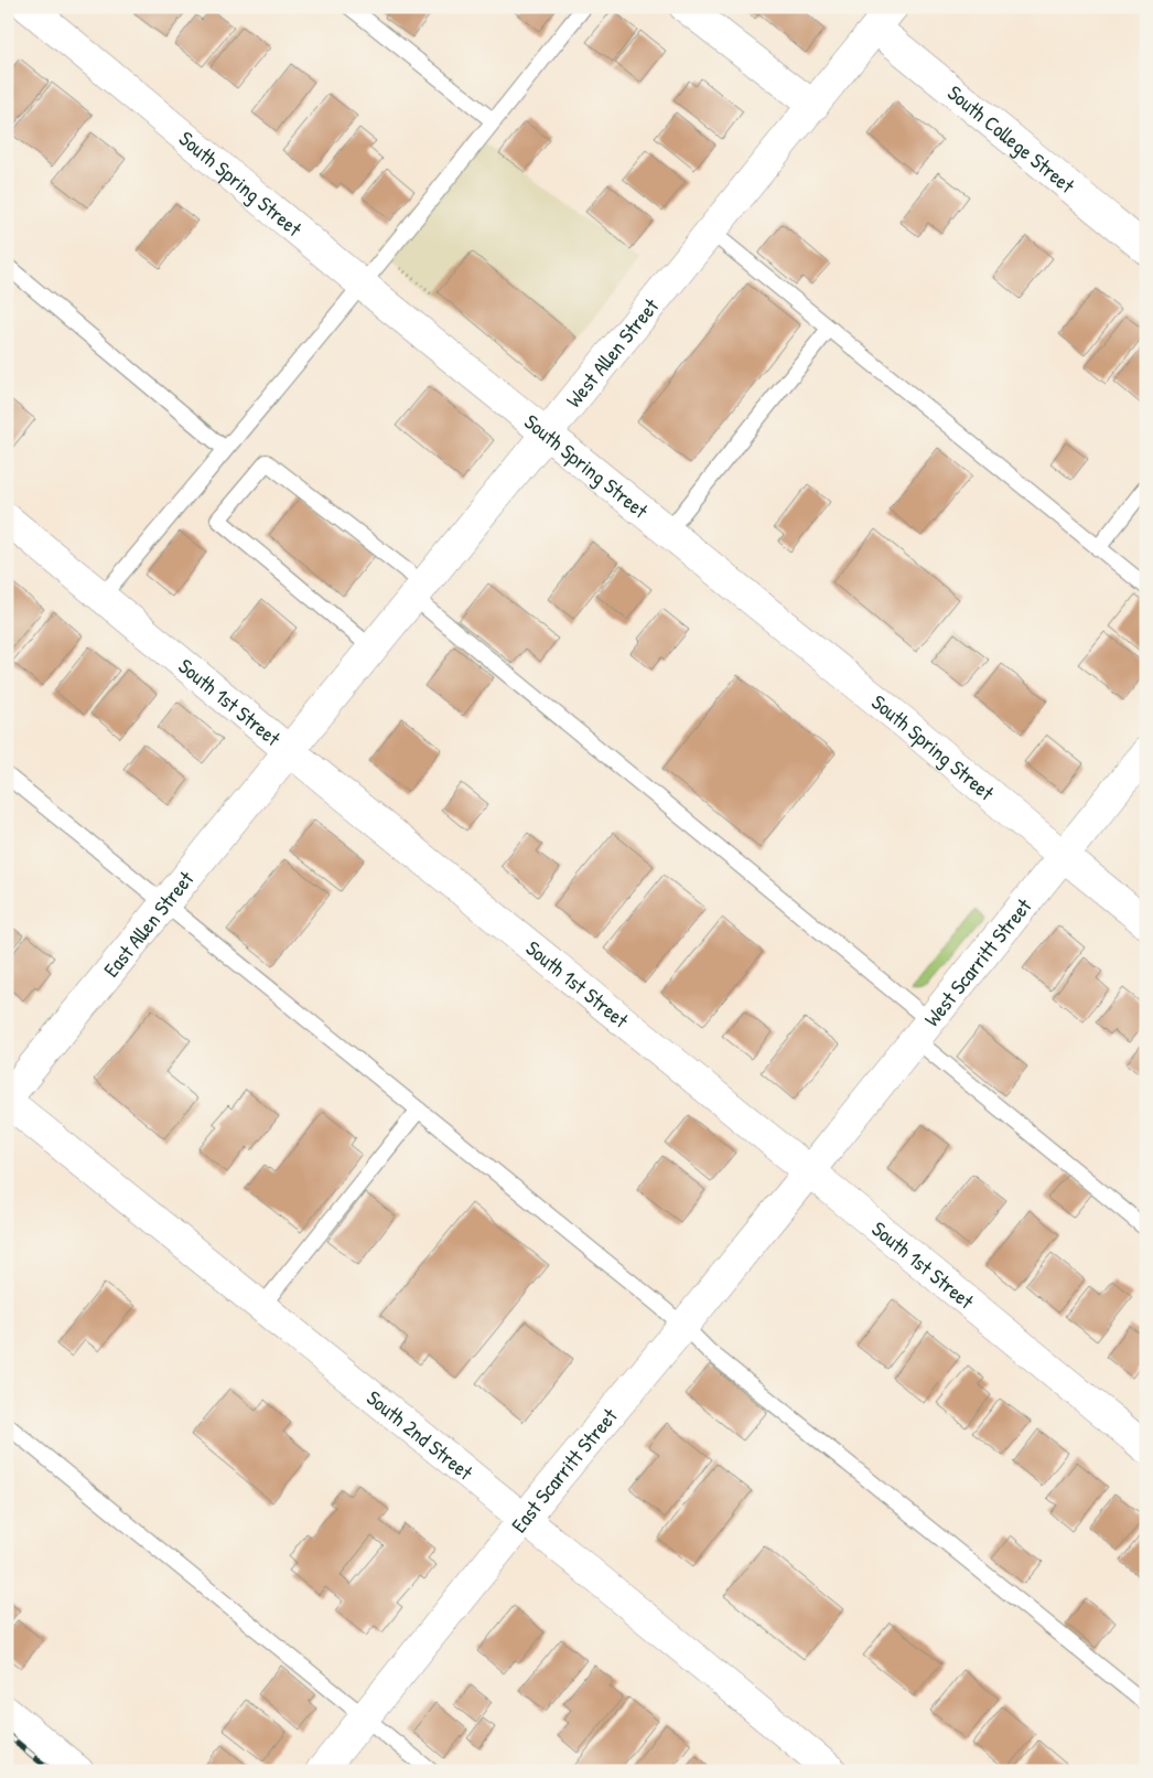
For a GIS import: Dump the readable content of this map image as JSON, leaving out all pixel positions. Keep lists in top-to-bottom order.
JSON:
{
  "streets": {
    "street": [
      "South College Street",
      "South Spring Street",
      "West Allen Street",
      "South 1st Street",
      "East Allen Street",
      "West Scarritt Street",
      "South 2nd Street",
      "East Scarritt Street"
    ]
  },
  "crossings": [
    ["South College Street", "West Allen Street"],
    ["South Spring Street", "West Allen Street"],
    ["South Spring Street", "West Scarritt Street"],
    ["West Allen Street", "South 1st Street"],
    ["West Allen Street", "East Allen Street"],
    ["South 1st Street", "East Allen Street"],
    ["South 1st Street", "West Scarritt Street"],
    ["South 1st Street", "East Scarritt Street"],
    ["East Allen Street", "South 2nd Street"],
    ["West Scarritt Street", "East Scarritt Street"],
    ["South 2nd Street", "East Scarritt Street"]
  ]
}
